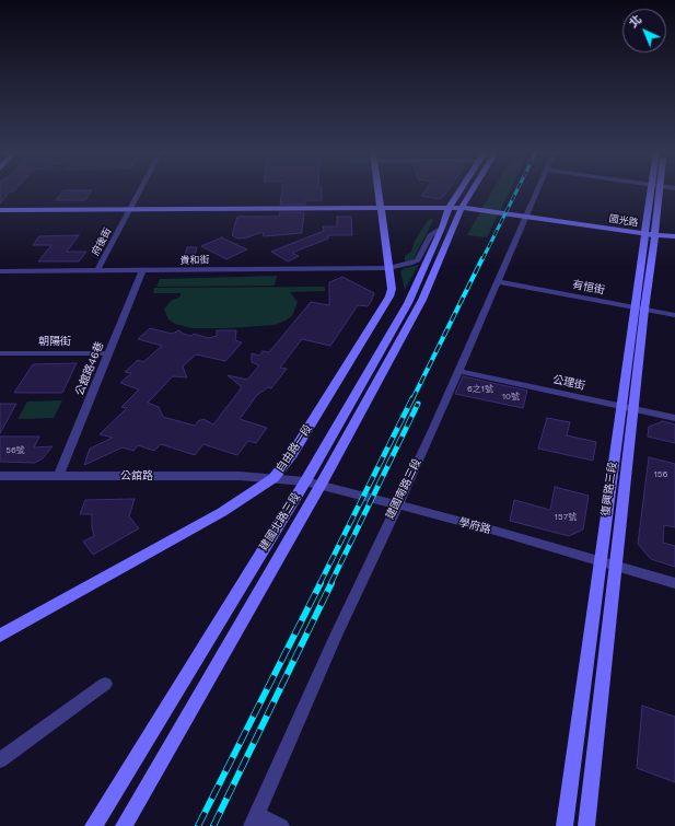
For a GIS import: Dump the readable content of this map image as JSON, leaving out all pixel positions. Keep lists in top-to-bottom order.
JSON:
{
  "streets": {
    "street": [
      "國光路",
      "府後街",
      "貴和街",
      "有恒街",
      "朝陽街",
      "公舘路46巷",
      "公理街",
      "自由路一段",
      "公舘路",
      "建國南路三段",
      "復興路三段",
      "建國北路三段",
      "學府路"
    ]
  },
  "crossings": [
    ["國光路", "府後街"],
    ["國光路", "自由路一段"],
    ["國光路", "建國南路三段"],
    ["國光路", "復興路三段"],
    ["國光路", "建國北路三段"],
    ["府後街", "貴和街"],
    ["貴和街", "公舘路46巷"],
    ["貴和街", "自由路一段"],
    ["貴和街", "建國北路三段"],
    ["有恒街", "建國南路三段"],
    ["有恒街", "復興路三段"],
    ["朝陽街", "公舘路46巷"],
    ["公舘路46巷", "公舘路"],
    ["公理街", "建國南路三段"],
    ["公理街", "復興路三段"],
    ["自由路一段", "公舘路"],
    ["自由路一段", "學府路"],
    ["公舘路", "學府路"],
    ["建國南路三段", "學府路"],
    ["復興路三段", "學府路"],
    ["建國北路三段", "學府路"]
  ],
  "house_numbers": [
    "6之1號",
    "10號",
    "56號",
    "156",
    "157號"
  ],
  "north": "top left"
}
